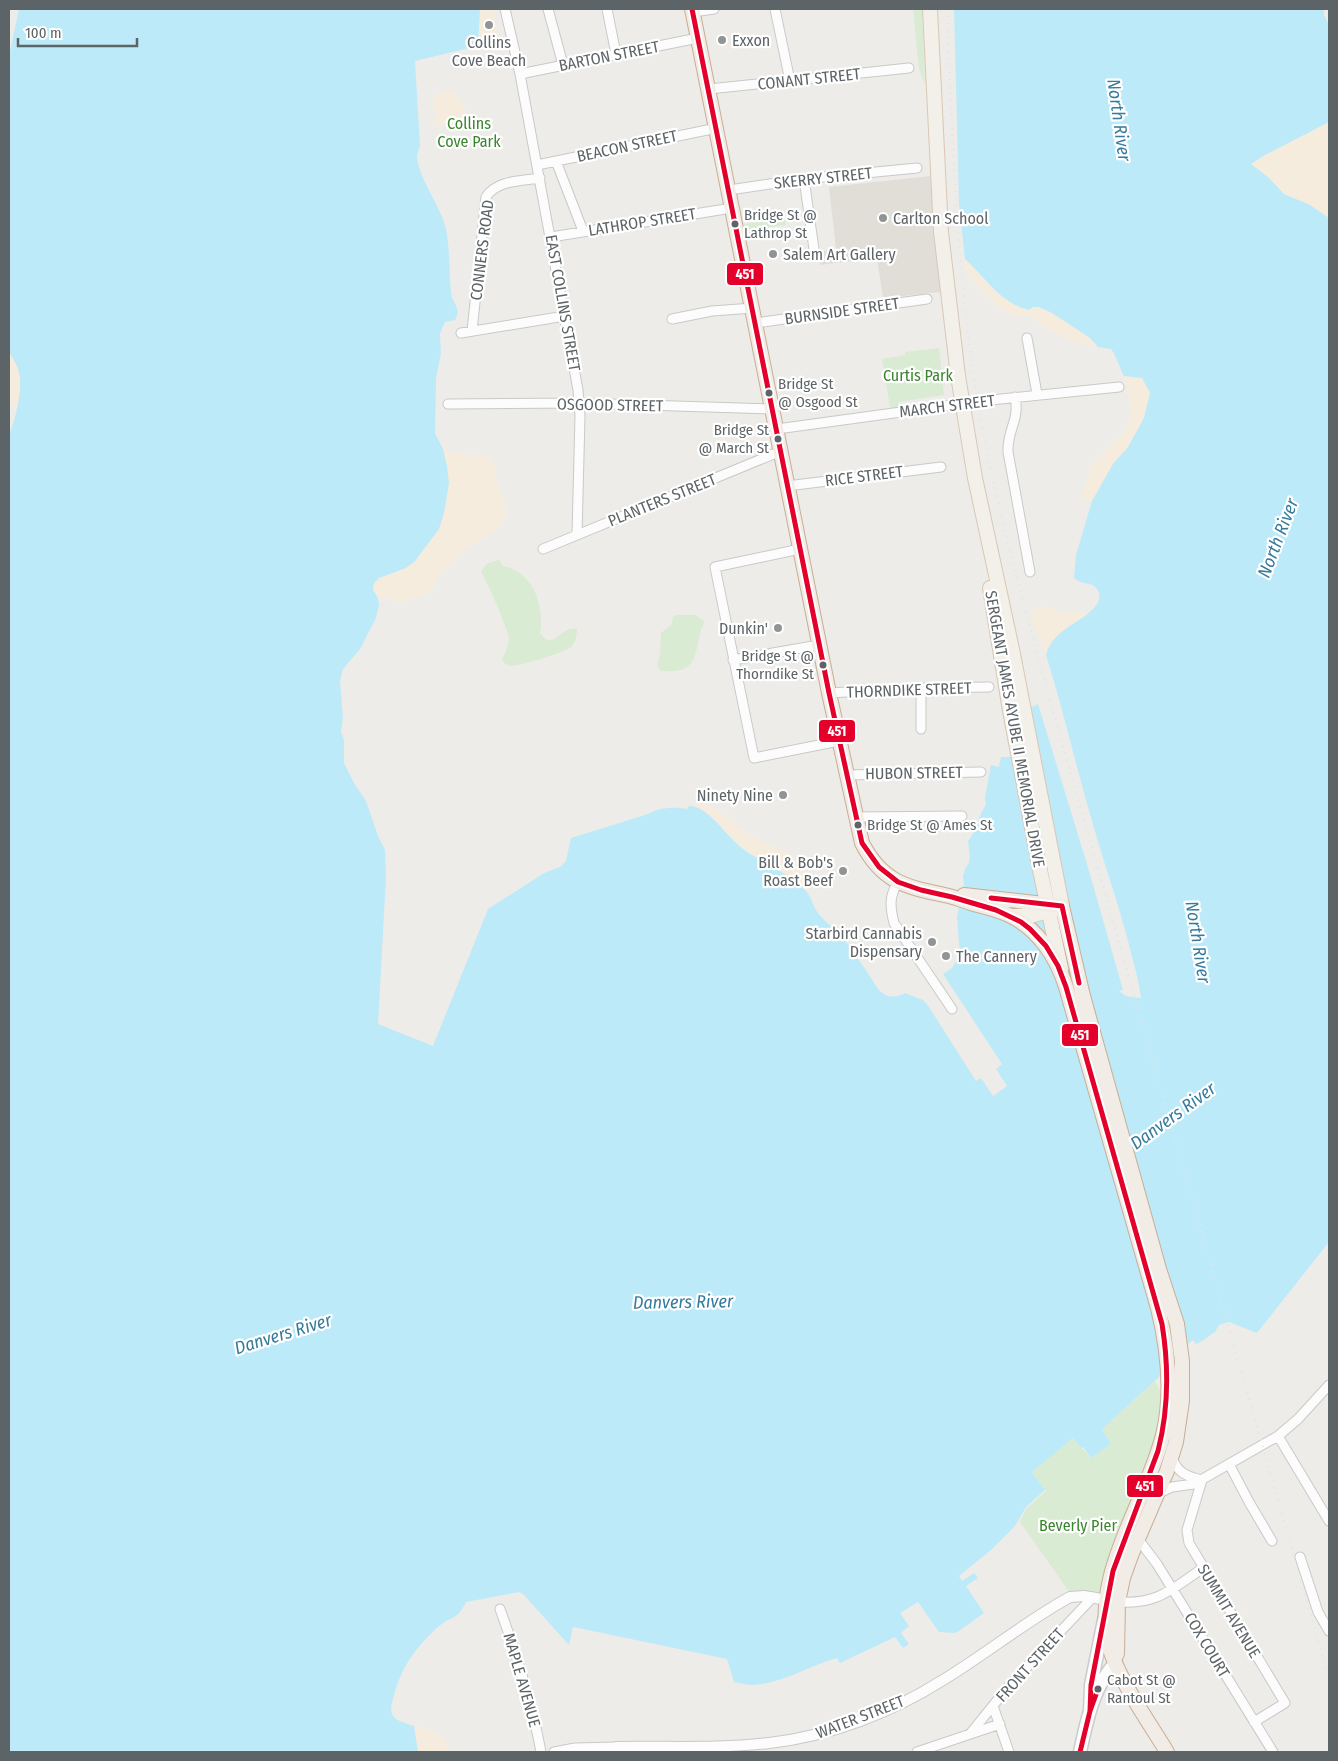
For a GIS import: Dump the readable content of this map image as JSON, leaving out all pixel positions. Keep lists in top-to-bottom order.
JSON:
{
  "streets": {
    "main road": ["SERGEANT JAMES AYUBE II MEMORIAL DRIVE"],
    "street": [
      "BARTON STREET",
      "CONANT STREET",
      "BEACON STREET",
      "SKERRY STREET",
      "LATHROP STREET",
      "CONNERS ROAD",
      "EAST COLLINS STREET",
      "BURNSIDE STREET",
      "OSGOOD STREET",
      "MARCH STREET",
      "RICE STREET",
      "PLANTERS STREET",
      "THORNDIKE STREET",
      "HUBON STREET",
      "SUMMIT AVENUE",
      "COX COURT",
      "FRONT STREET",
      "MAPLE AVENUE",
      "WATER STREET"
    ]
  },
  "crossings": [
    ["BARTON STREET", "EAST COLLINS STREET"],
    ["BEACON STREET", "EAST COLLINS STREET"],
    ["LATHROP STREET", "EAST COLLINS STREET"],
    ["CONNERS ROAD", "EAST COLLINS STREET"],
    ["EAST COLLINS STREET", "OSGOOD STREET"],
    ["EAST COLLINS STREET", "PLANTERS STREET"],
    ["SUMMIT AVENUE", "COX COURT"],
    ["FRONT STREET", "WATER STREET"]
  ],
  "water": ["North River", "Danvers River"],
  "parks": ["Collins Cove Park", "Curtis Park", "Beverly Pier"],
  "places": [
    "Collins Cove Beach",
    "Exxon",
    "Carlton School",
    "Bridge St @ Lathrop St",
    "Salem Art Gallery",
    "Bridge St @ Osgood St",
    "Bridge St @ March St",
    "Dunkin'",
    "Bridge St @ Thorndike St",
    "Ninety Nine",
    "Bridge St @ Ames St",
    "Bill & Bob's Roast Beef",
    "Starbird Cannabis Dispensary",
    "The Cannery",
    "Cabot St @ Rantoul St"
  ],
  "lines": ["transit line 451"],
  "scale_bar": "100 m"
}
